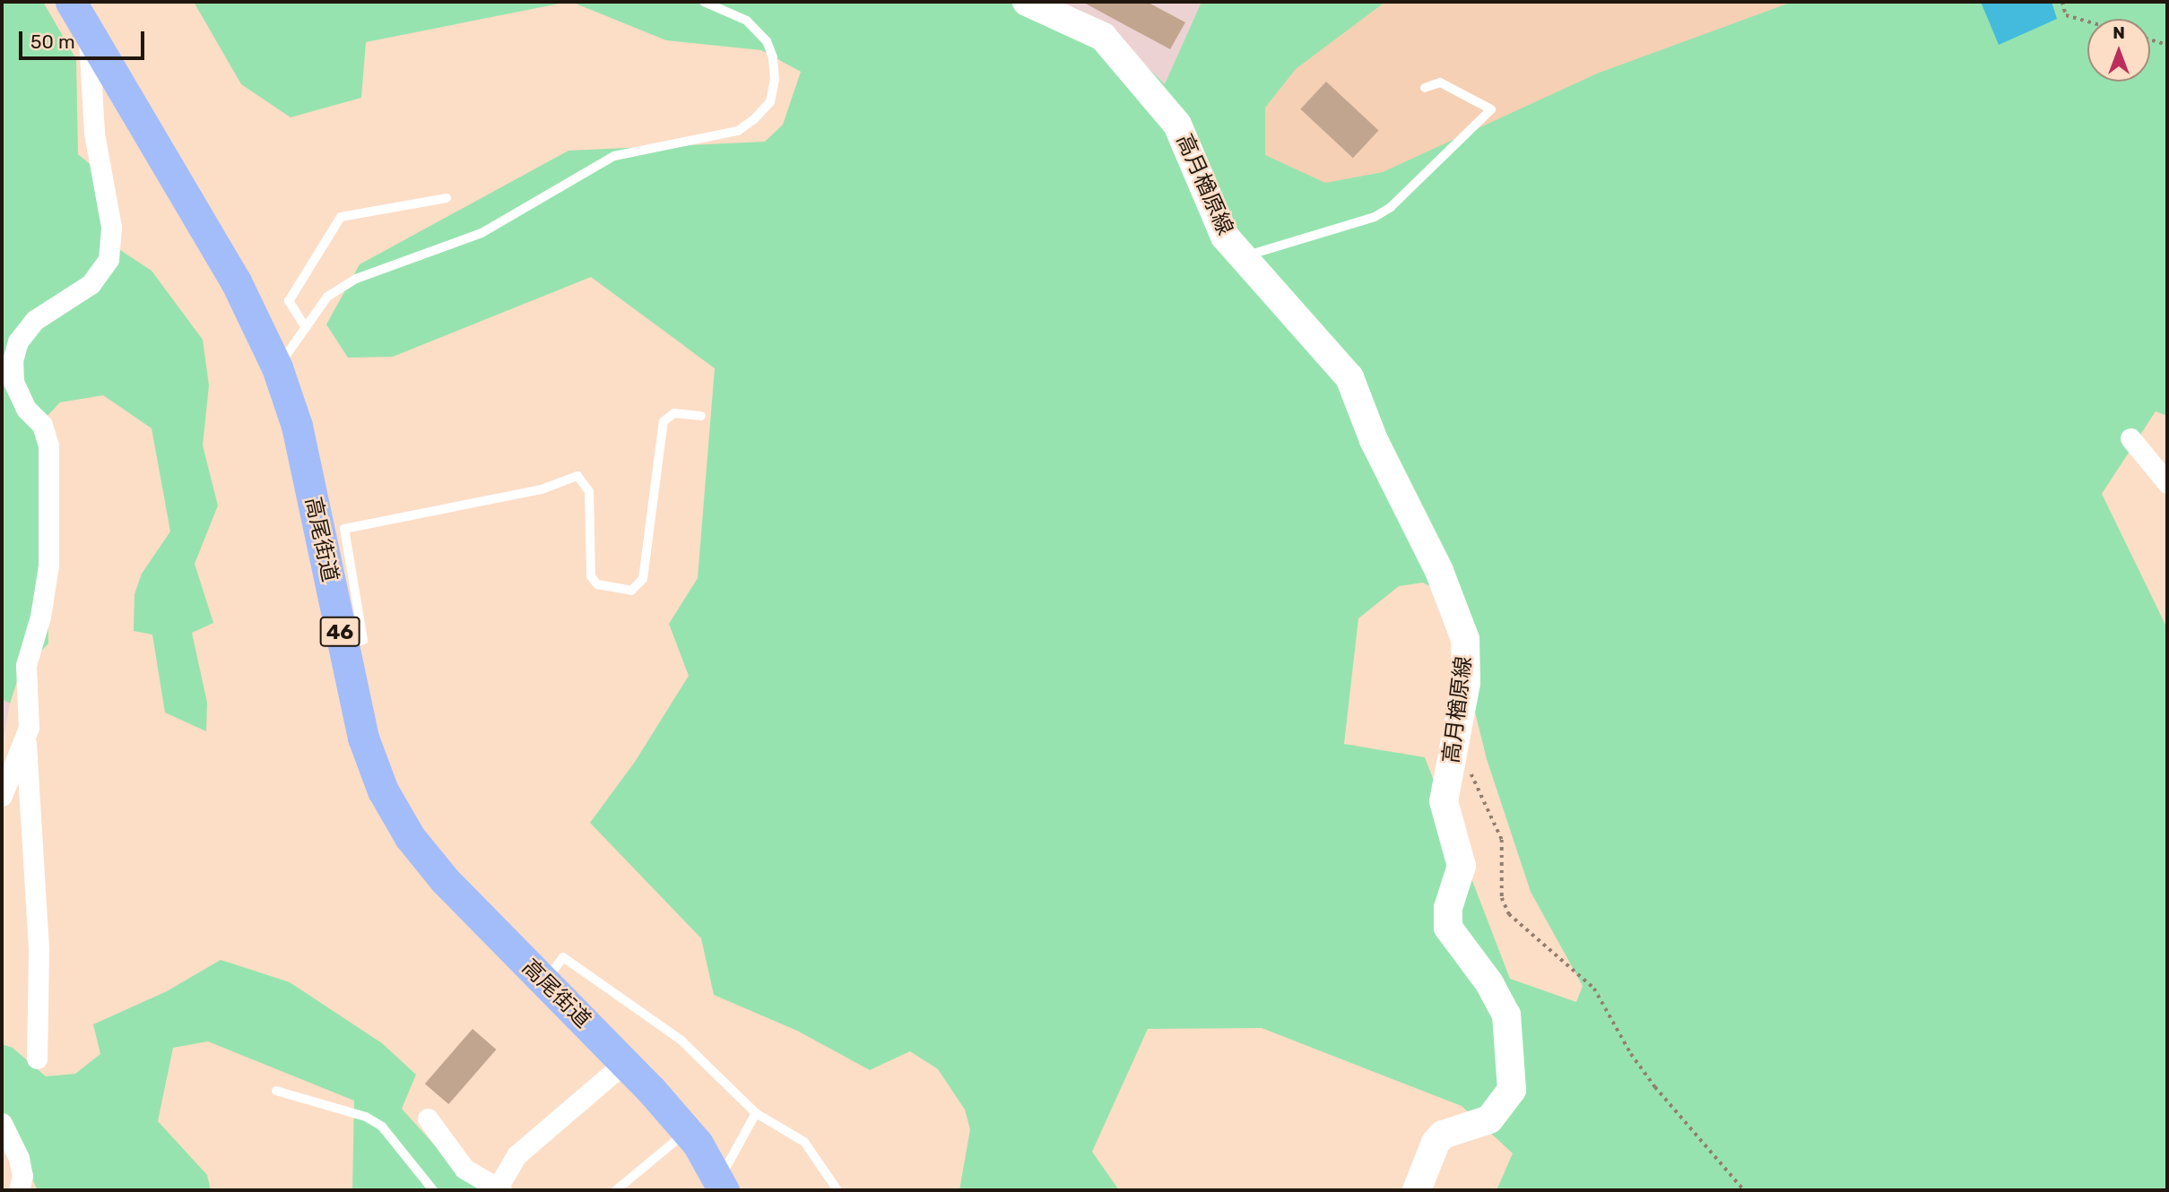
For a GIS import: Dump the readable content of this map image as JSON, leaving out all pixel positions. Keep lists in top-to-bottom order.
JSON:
{
  "streets": {
    "main road": ["高月楢原線", "高尾街道", "46"]
  },
  "scale_bar": "50 m",
  "north": "top"
}
